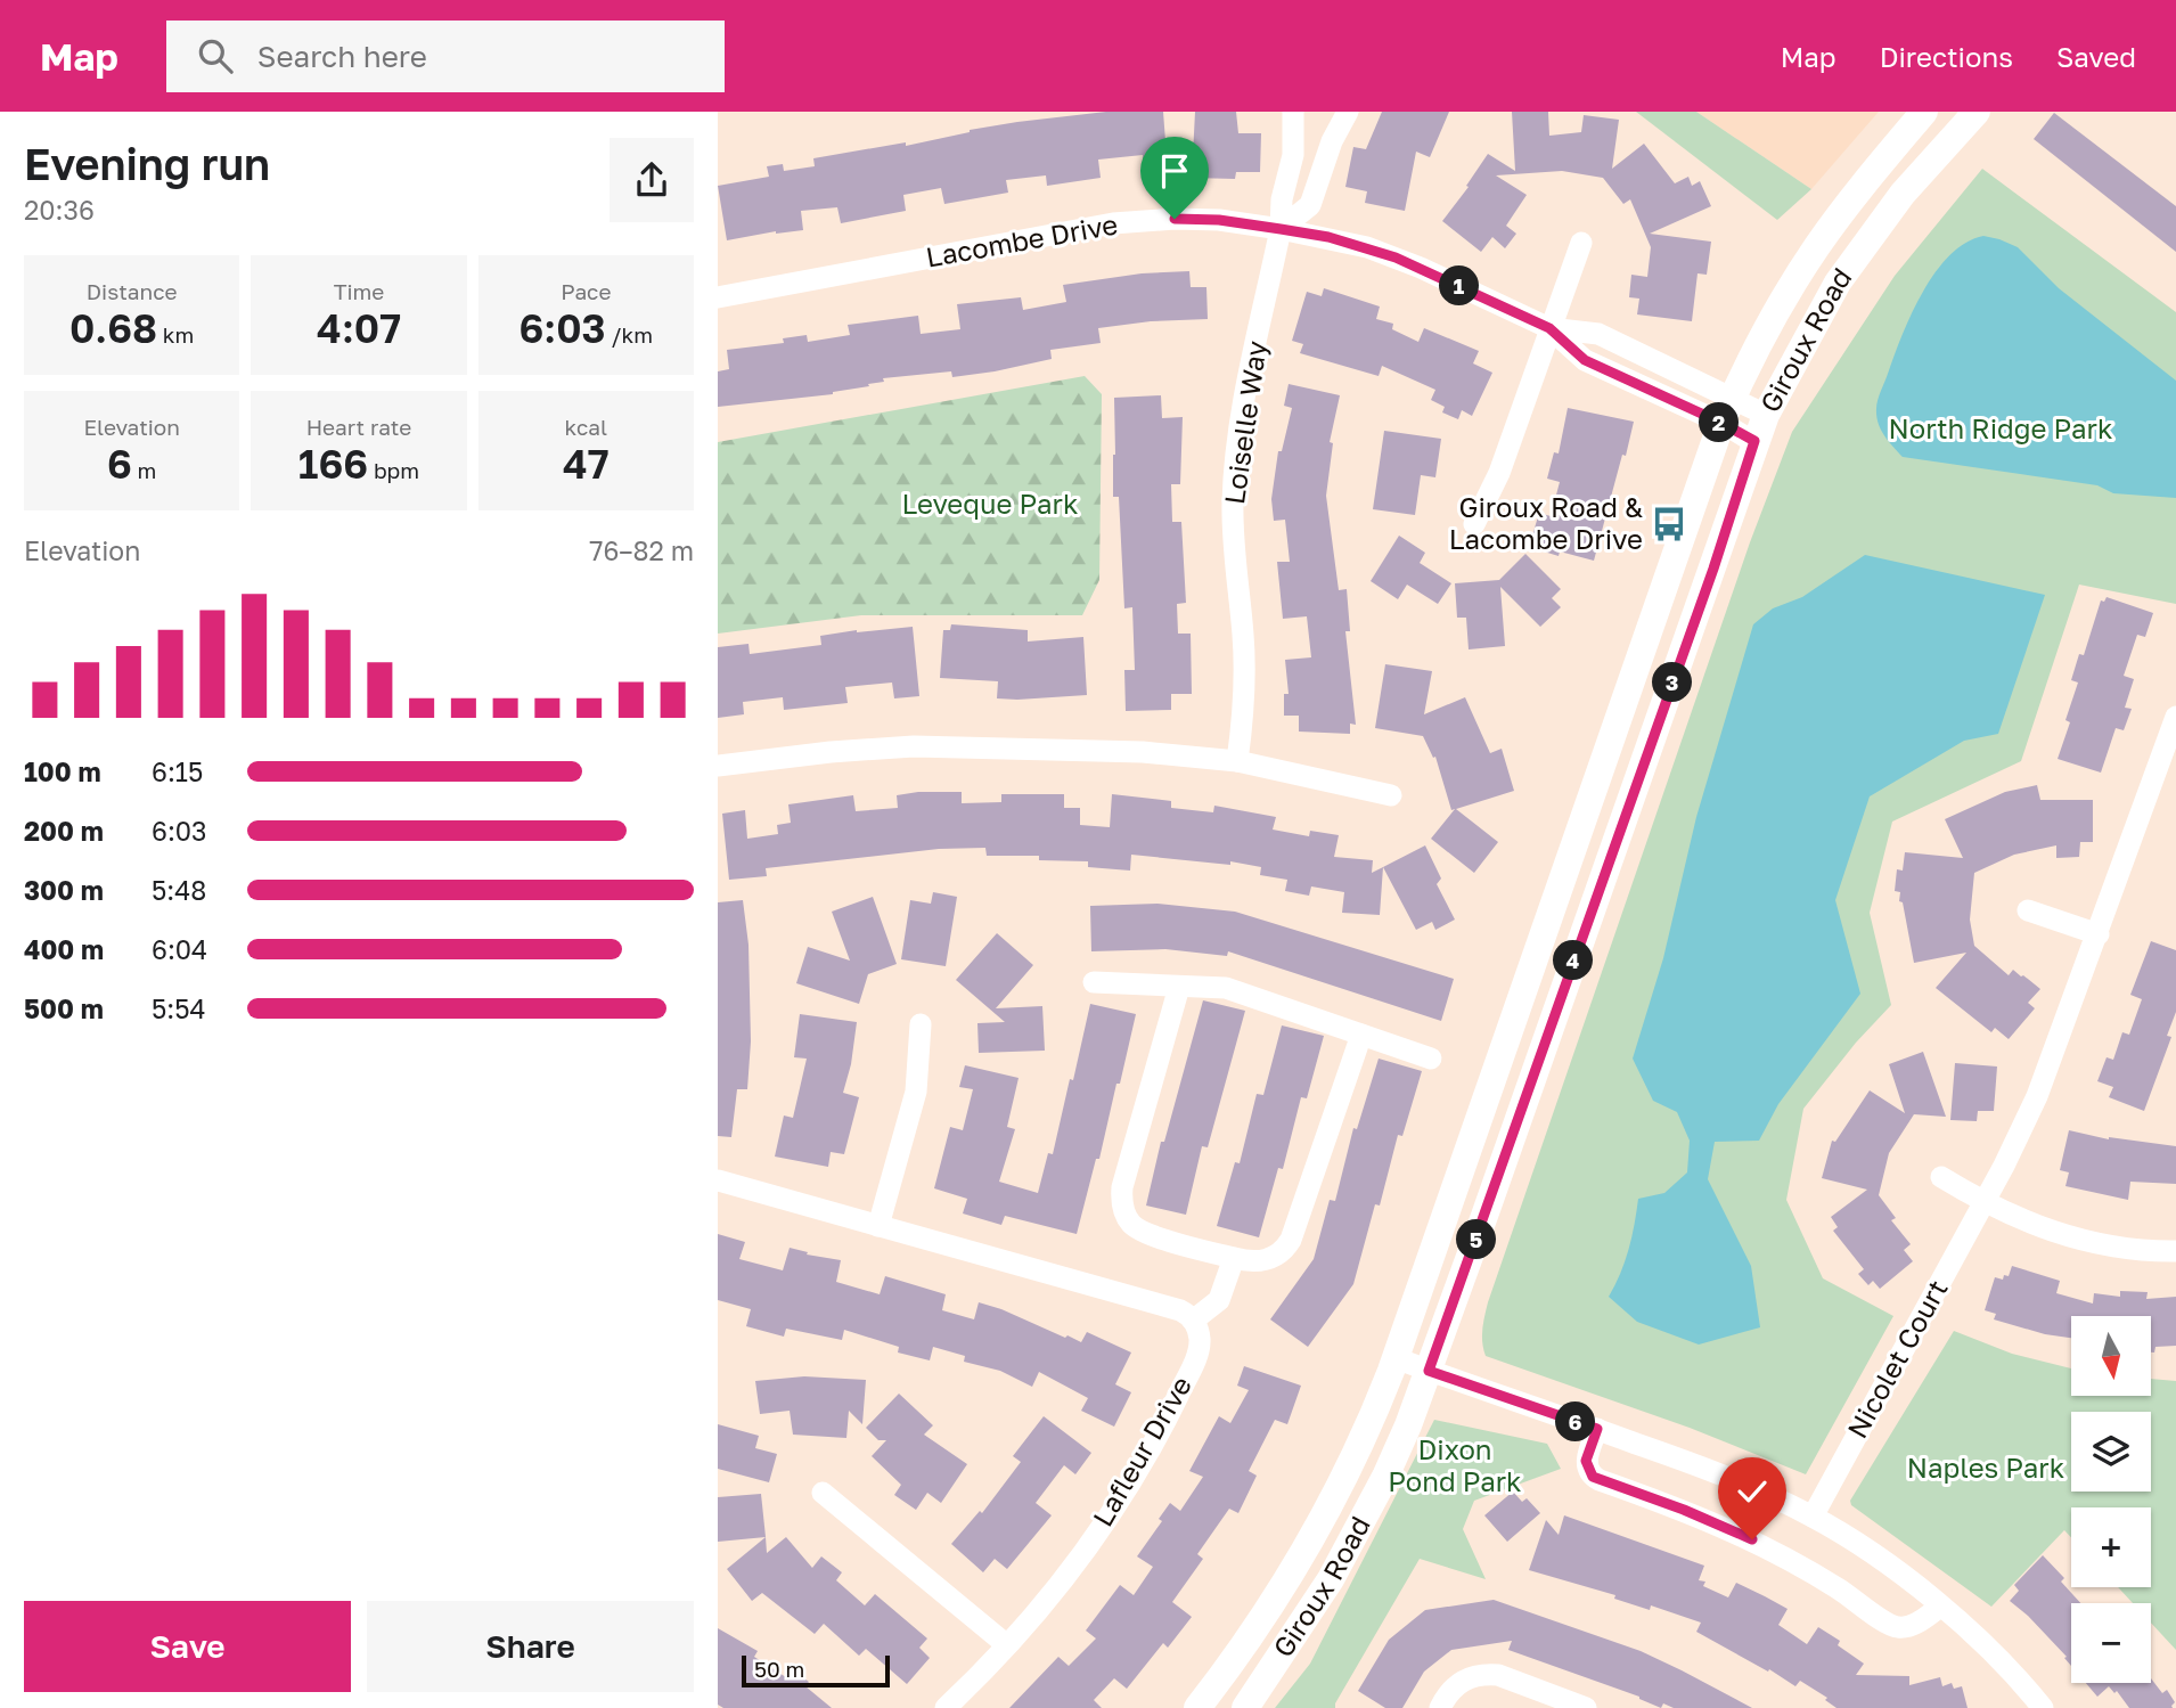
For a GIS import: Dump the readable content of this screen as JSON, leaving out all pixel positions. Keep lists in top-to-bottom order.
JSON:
{
  "streets": {
    "main road": ["Giroux Road"],
    "street": [
      "Lacombe Drive",
      "Loiselle Way",
      "Nicolet Court",
      "Lafleur Drive"
    ]
  },
  "crossings": [
    ["Lacombe Drive", "Giroux Road"],
    ["Lacombe Drive", "Loiselle Way"]
  ],
  "parks": [
    "North Ridge Park",
    "Leveque Park",
    "Dixon Pond Park",
    "Naples Park"
  ],
  "places": {
    "bus stop": ["Giroux Road & Lacombe Drive"]
  },
  "scale_bar": "50 m",
  "north": "bottom",
  "page": {
    "header": "Map",
    "search": "Search here",
    "nav": ["Map", "Directions", "Saved"],
    "heading": ["Evening run", "20:36"],
    "stats": [
      ["Distance", "0.68 km"],
      ["Time", "4:07"],
      ["Pace", "6:03 /km"],
      ["Elevation", "6 m"],
      ["Heart rate", "166 bpm"],
      ["kcal", "47"]
    ],
    "pins": [
      "1",
      "2",
      "3",
      "4",
      "5",
      "6"
    ],
    "chart": ["Elevation", "76–82 m"],
    "list": [
      {
        "name": "100 m",
        "note": "6:15"
      },
      {
        "name": "200 m",
        "note": "6:03"
      },
      {
        "name": "300 m",
        "note": "5:48"
      },
      {
        "name": "400 m",
        "note": "6:04"
      },
      {
        "name": "500 m",
        "note": "5:54"
      }
    ],
    "map_buttons": ["+", "−"],
    "buttons": ["Save", "Share"],
    "scale": "50 m"
  }
}
